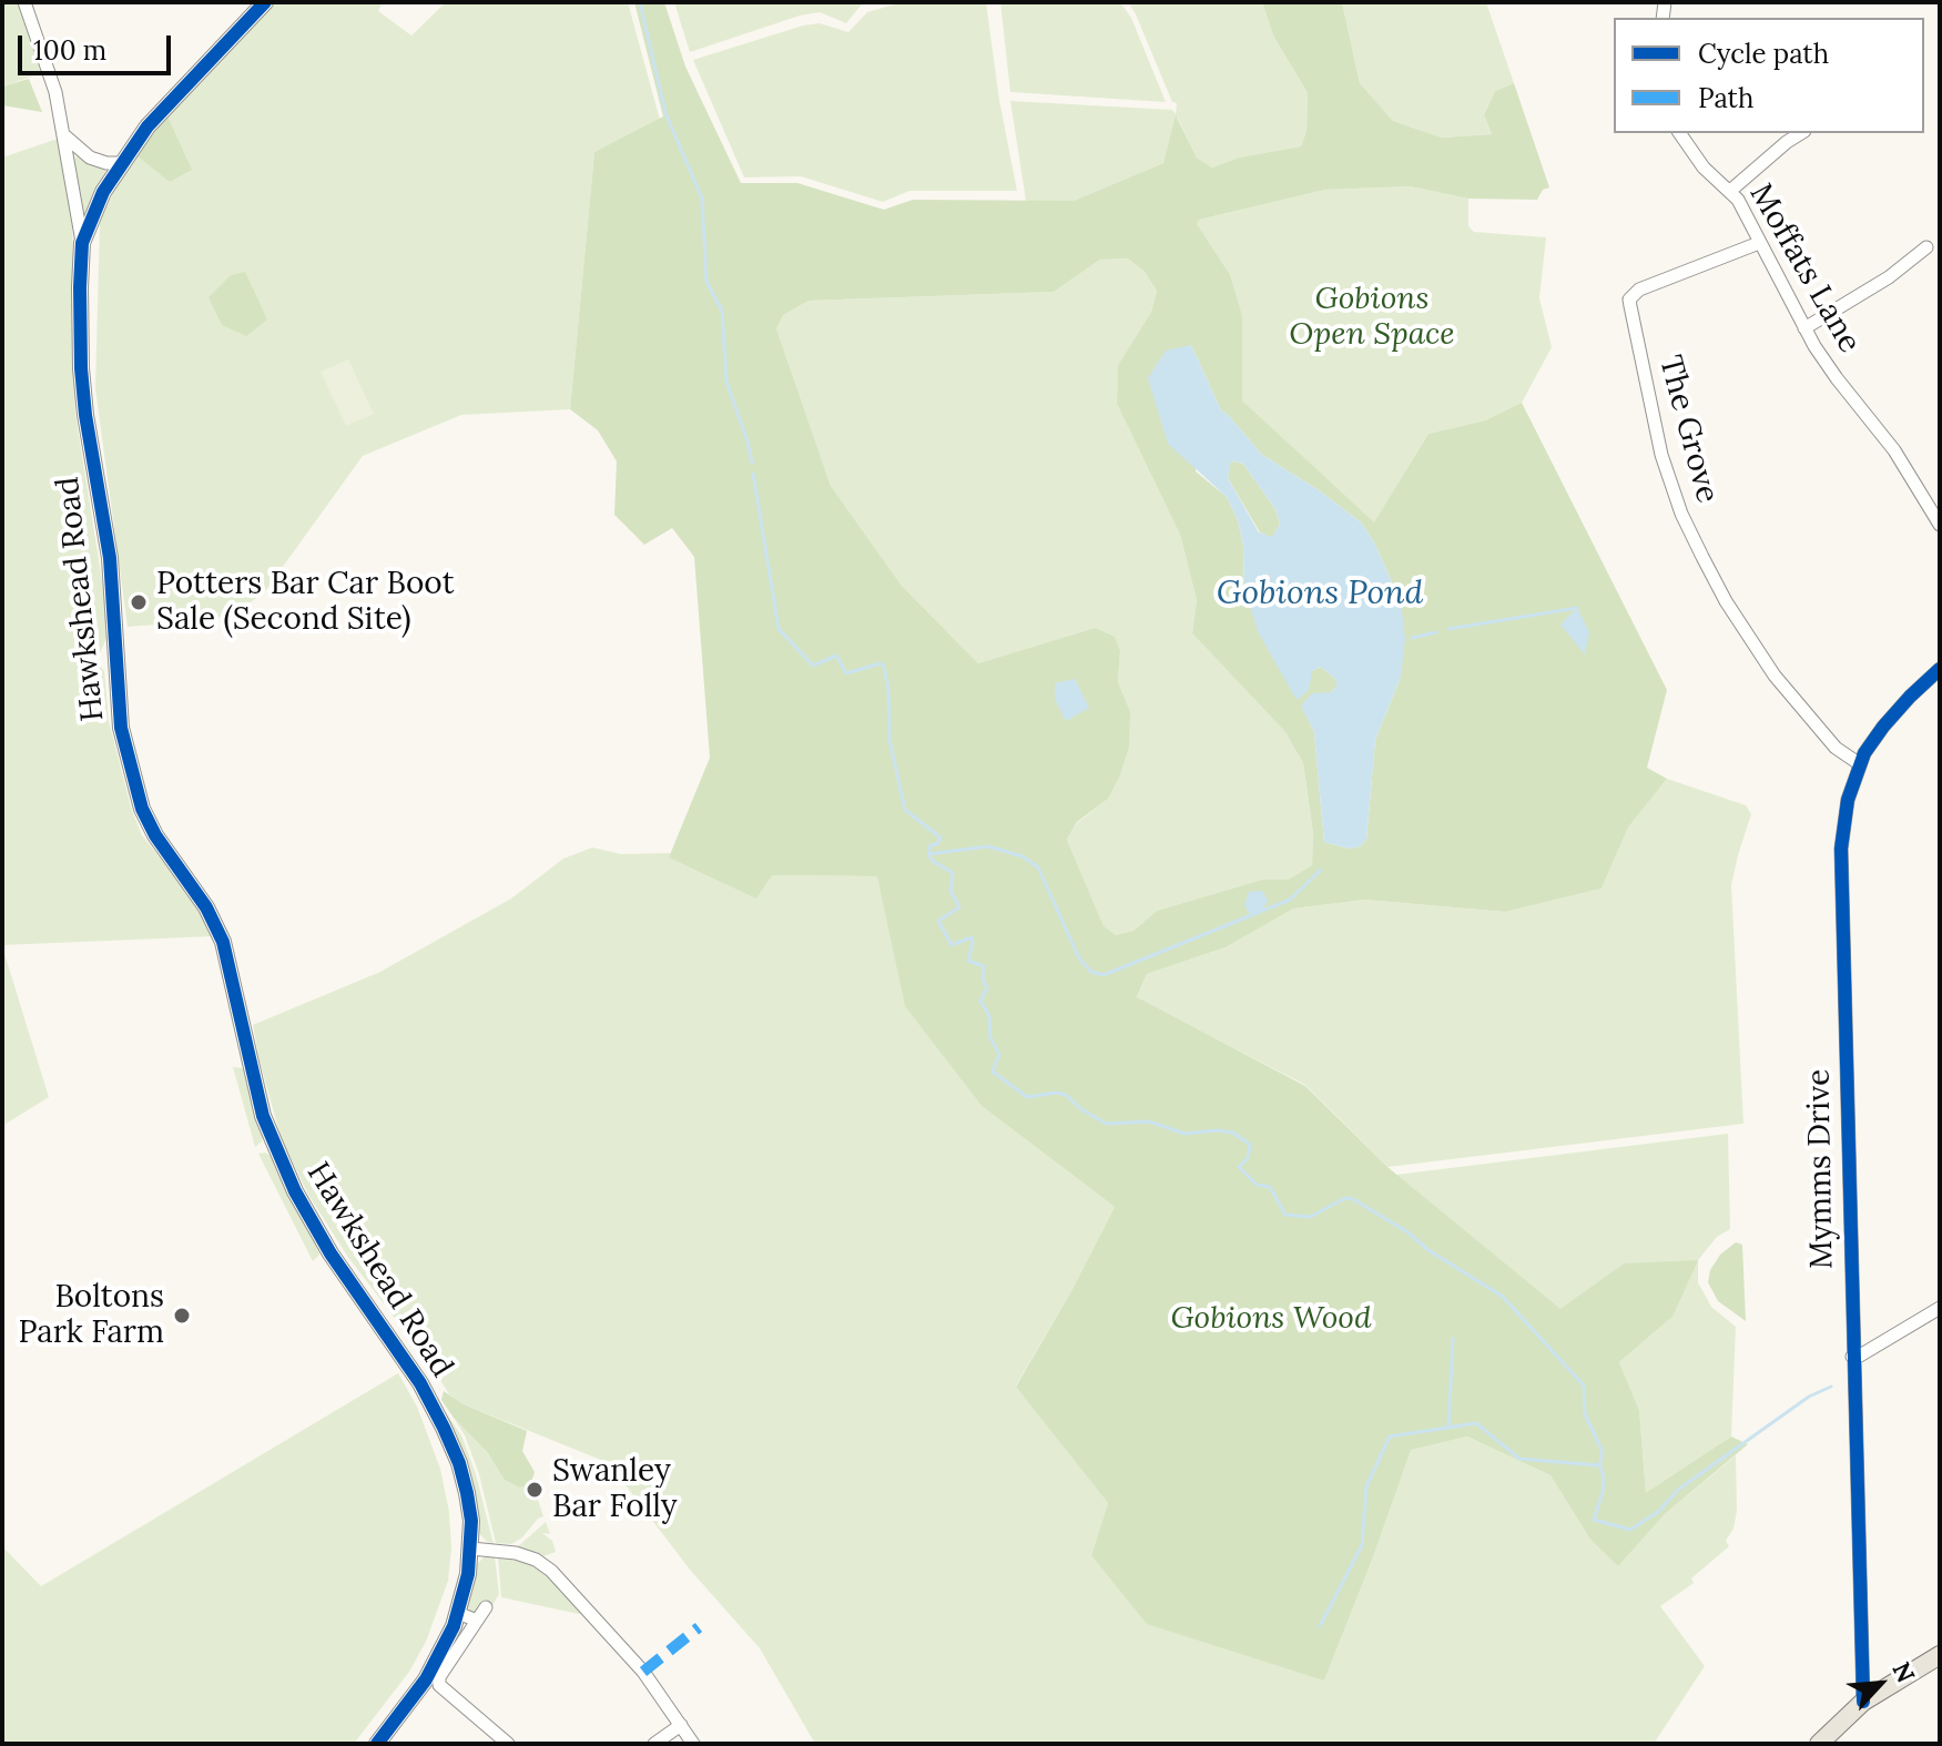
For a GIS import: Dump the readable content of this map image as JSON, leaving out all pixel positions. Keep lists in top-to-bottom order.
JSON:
{
  "streets": {
    "street": [
      "Moffats Lane",
      "The Grove",
      "Hawkshead Road",
      "Mymms Drive"
    ]
  },
  "crossings": [
    ["Moffats Lane", "The Grove"],
    ["The Grove", "Mymms Drive"]
  ],
  "water": ["Gobions Pond"],
  "parks": ["Gobions Open Space", "Gobions Wood"],
  "places": ["Potters Bar Car Boot Sale (Second Site)", "Boltons Park Farm", "Swanley Bar Folly"],
  "legend": ["Cycle path", "Path"],
  "scale_bar": "100 m",
  "north": "top right"
}
